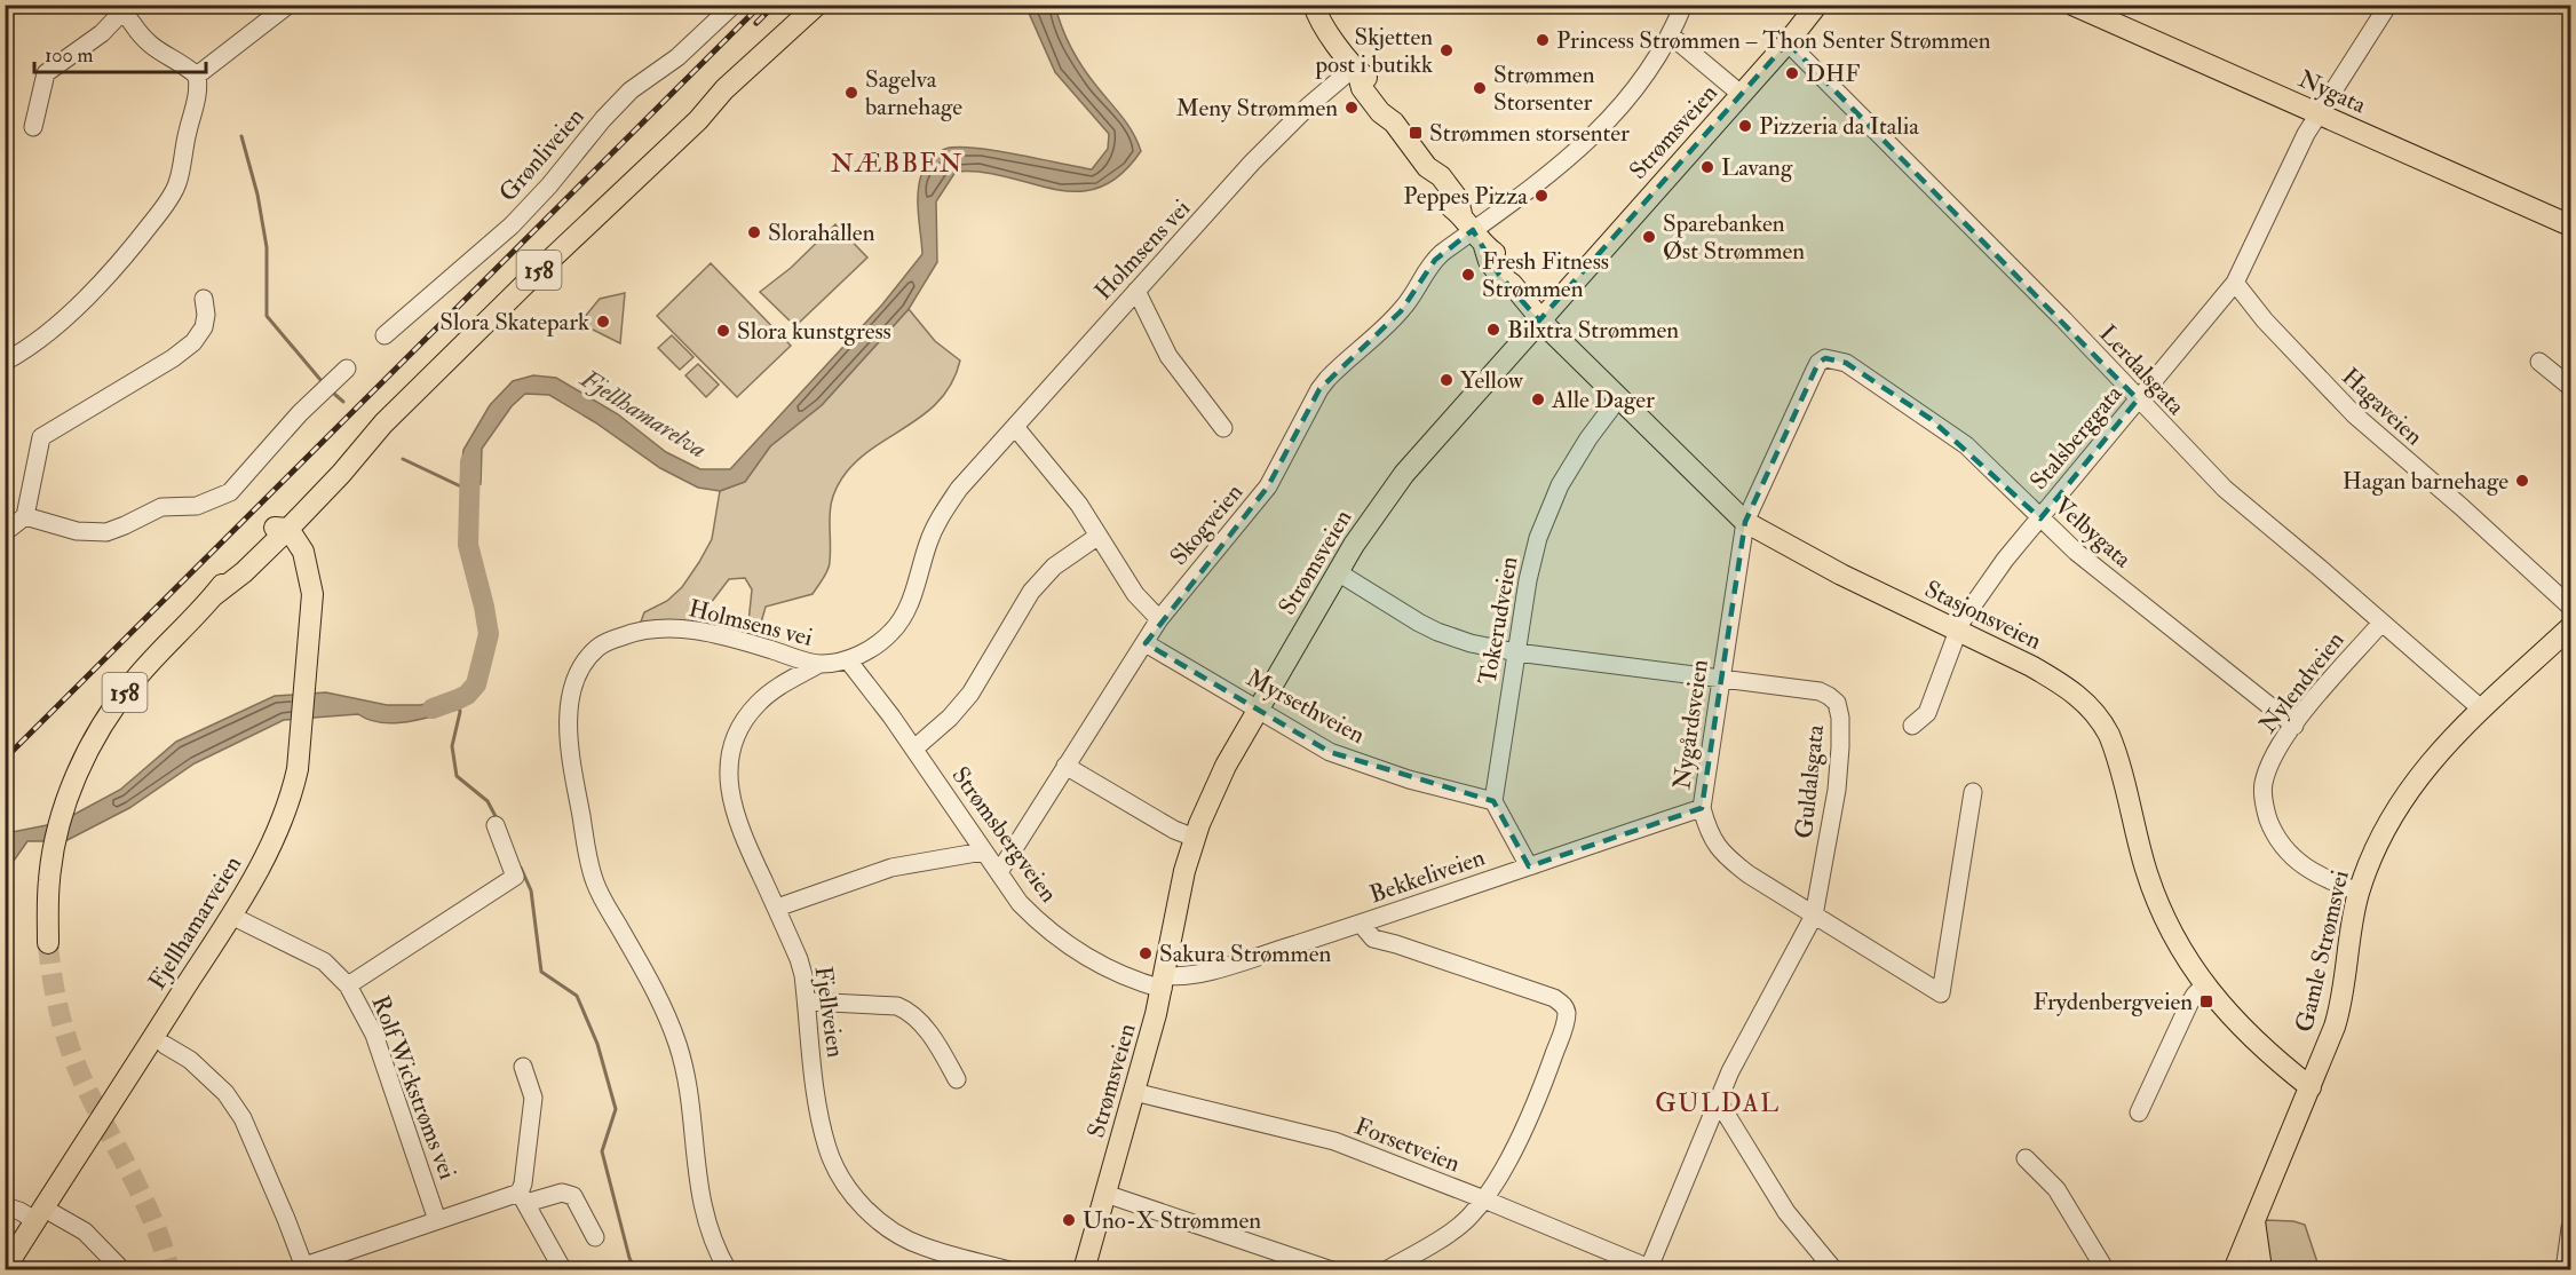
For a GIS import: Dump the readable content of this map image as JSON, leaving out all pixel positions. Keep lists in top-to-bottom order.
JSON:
{
  "streets": {
    "main road": [
      "Nygata",
      "Strømsveien",
      "158",
      "Stasjonsveien",
      "Fjellhamarveien",
      "Gamle Strømsvei"
    ],
    "street": [
      "Grønliveien",
      "Holmsens vei",
      "Lerdalsgata",
      "Hagaveien",
      "Stalsberggata",
      "Skogveien",
      "Velbygata",
      "Tokerudveien",
      "Nylendveien",
      "Myrsethveien",
      "Nygårdsveien",
      "Guldalsgata",
      "Strømsbergveien",
      "Bekkeliveien",
      "Fjellveien",
      "Rolf Wickstrøms vei",
      "Forsetveien"
    ]
  },
  "crossings": [
    ["Nygata", "Stalsberggata"],
    ["Strømsveien", "Lerdalsgata"],
    ["Strømsveien", "Stasjonsveien"],
    ["Strømsveien", "Myrsethveien"],
    ["Strømsveien", "Guldalsgata"],
    ["Strømsveien", "Strømsbergveien"],
    ["Strømsveien", "Bekkeliveien"],
    ["Strømsveien", "Forsetveien"],
    ["Holmsens vei", "Stasjonsveien"],
    ["Holmsens vei", "Strømsbergveien"],
    ["Holmsens vei", "Fjellveien"],
    ["158", "Fjellhamarveien"],
    ["Lerdalsgata", "Stalsberggata"],
    ["Lerdalsgata", "Nylendveien"],
    ["Lerdalsgata", "Gamle Strømsvei"],
    ["Hagaveien", "Stalsberggata"],
    ["Stalsberggata", "Velbygata"],
    ["Stalsberggata", "Stasjonsveien"],
    ["Skogveien", "Stasjonsveien"],
    ["Skogveien", "Myrsethveien"],
    ["Skogveien", "Strømsbergveien"],
    ["Velbygata", "Nylendveien"],
    ["Velbygata", "Nygårdsveien"],
    ["Stasjonsveien", "Tokerudveien"],
    ["Stasjonsveien", "Nygårdsveien"],
    ["Stasjonsveien", "Gamle Strømsvei"],
    ["Tokerudveien", "Myrsethveien"],
    ["Tokerudveien", "Guldalsgata"],
    ["Nylendveien", "Gamle Strømsvei"],
    ["Nygårdsveien", "Guldalsgata"],
    ["Nygårdsveien", "Bekkeliveien"],
    ["Guldalsgata", "Forsetveien"],
    ["Strømsbergveien", "Bekkeliveien"],
    ["Fjellhamarveien", "Rolf Wickstrøms vei"]
  ],
  "districts": ["NÆBBEN", "GULDAL"],
  "water": ["Fjellhamarelva"],
  "places": {
    "other": [
      "Princess Strømmen – Thon Senter Strømmen",
      "Skjetten post i butikk",
      "DHF",
      "Strømmen Storsenter",
      "Sagelva barnehage",
      "Meny Strømmen",
      "Pizzeria da Italia",
      "Lavang",
      "Peppes Pizza",
      "Slorahallen",
      "Sparebanken Øst Strømmen",
      "Fresh Fitness Strømmen",
      "Slora Skatepark",
      "Bilxtra Strømmen",
      "Slora kunstgress",
      "Yellow",
      "Alle Dager",
      "Hagan barnehage",
      "Sakura Strømmen",
      "Uno-X Strømmen"
    ],
    "transit": ["Strømmen storsenter", "Frydenbergveien"]
  },
  "scale_bar": "100 m"
}
